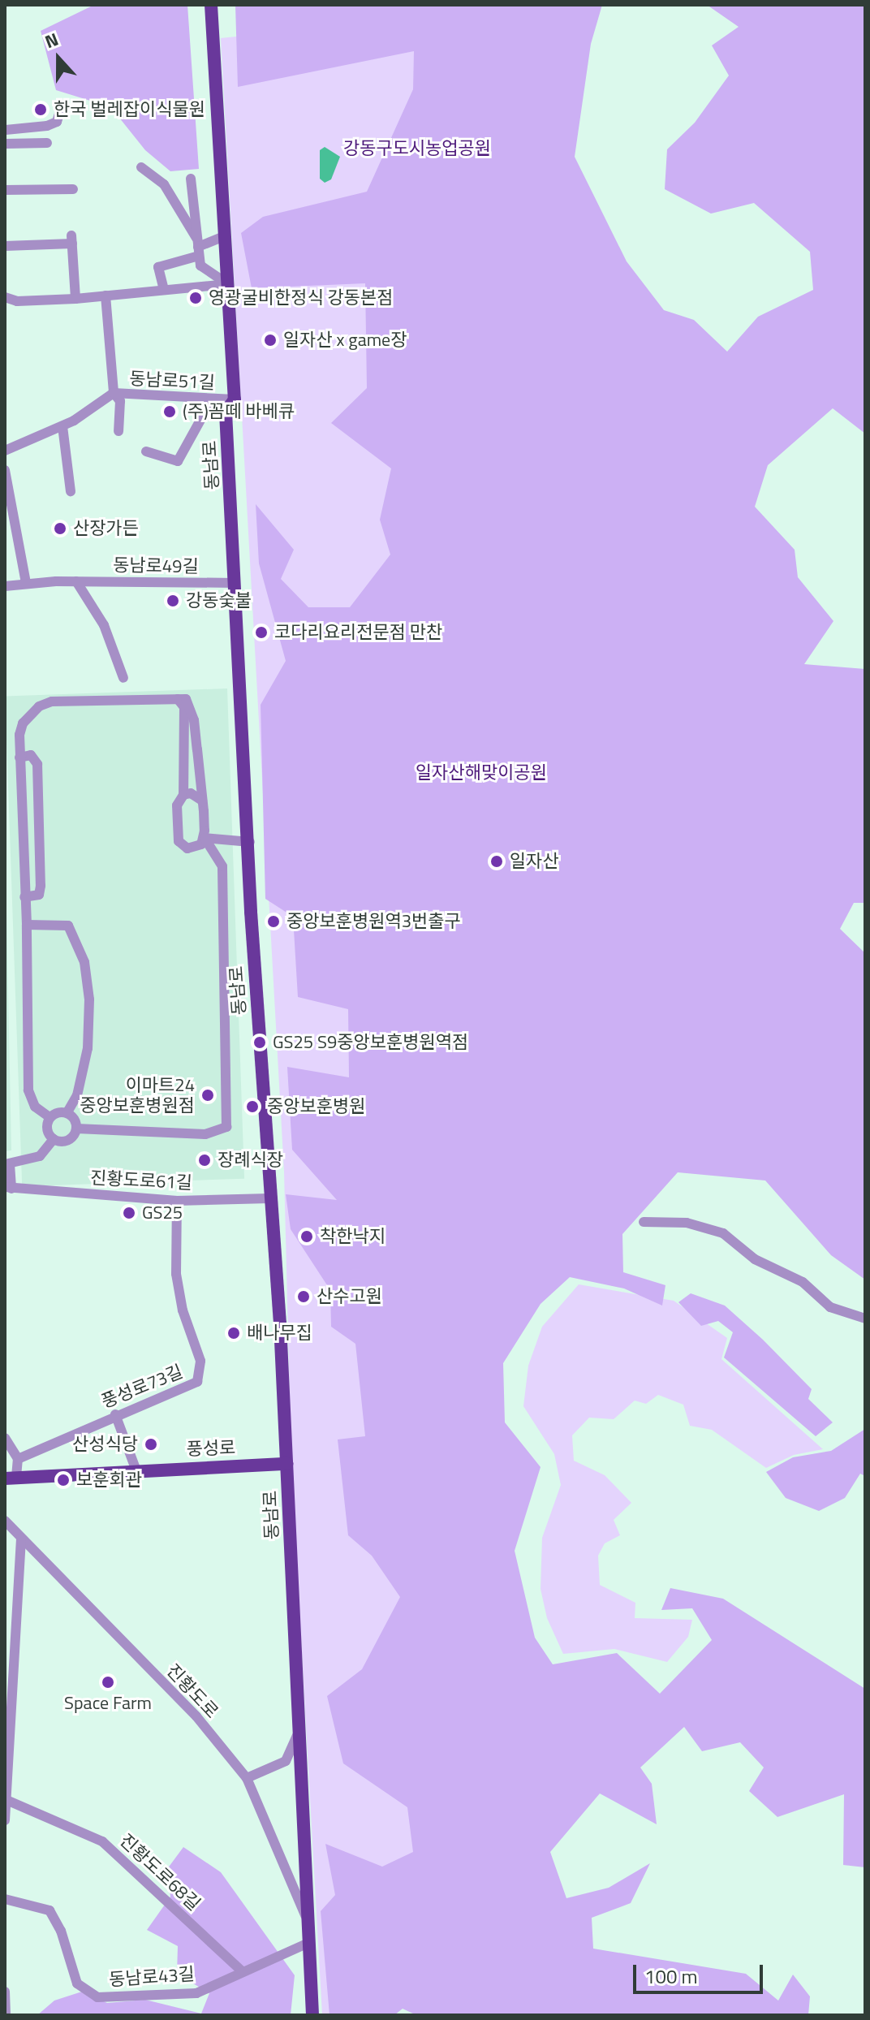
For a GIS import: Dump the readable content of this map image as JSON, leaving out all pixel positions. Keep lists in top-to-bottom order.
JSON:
{
  "streets": {
    "main road": ["동남로", "풍성로"],
    "street": [
      "동남로51길",
      "동남로49길",
      "진황도로61길",
      "풍성로73길",
      "진황도로",
      "진황도로68길",
      "동남로43길"
    ]
  },
  "crossings": [
    ["동남로51길", "동남로"],
    ["동남로", "동남로49길"],
    ["동남로", "진황도로61길"],
    ["동남로", "풍성로"],
    ["동남로", "진황도로"],
    ["동남로", "동남로43길"],
    ["진황도로61길", "풍성로73길"],
    ["진황도로68길", "동남로43길"]
  ],
  "parks": ["강동구도시농업공원", "일자산해맞이공원"],
  "places": [
    "한국 벌레잡이식물원",
    "영광굴비한정식 강동본점",
    "일자산 x game장",
    "(주)꼼떼 바베큐",
    "산장가든",
    "강동숯불",
    "코다리요리전문점 만찬",
    "일자산",
    "중앙보훈병원역3번출구",
    "GS25 S9중앙보훈병원역점",
    "이마트24 중앙보훈병원점",
    "중앙보훈병원",
    "장례식장",
    "GS25",
    "착한낙지",
    "산수고원",
    "배나무집",
    "산성식당",
    "보훈회관",
    "Space Farm"
  ],
  "scale_bar": "100 m",
  "north": "top"
}
